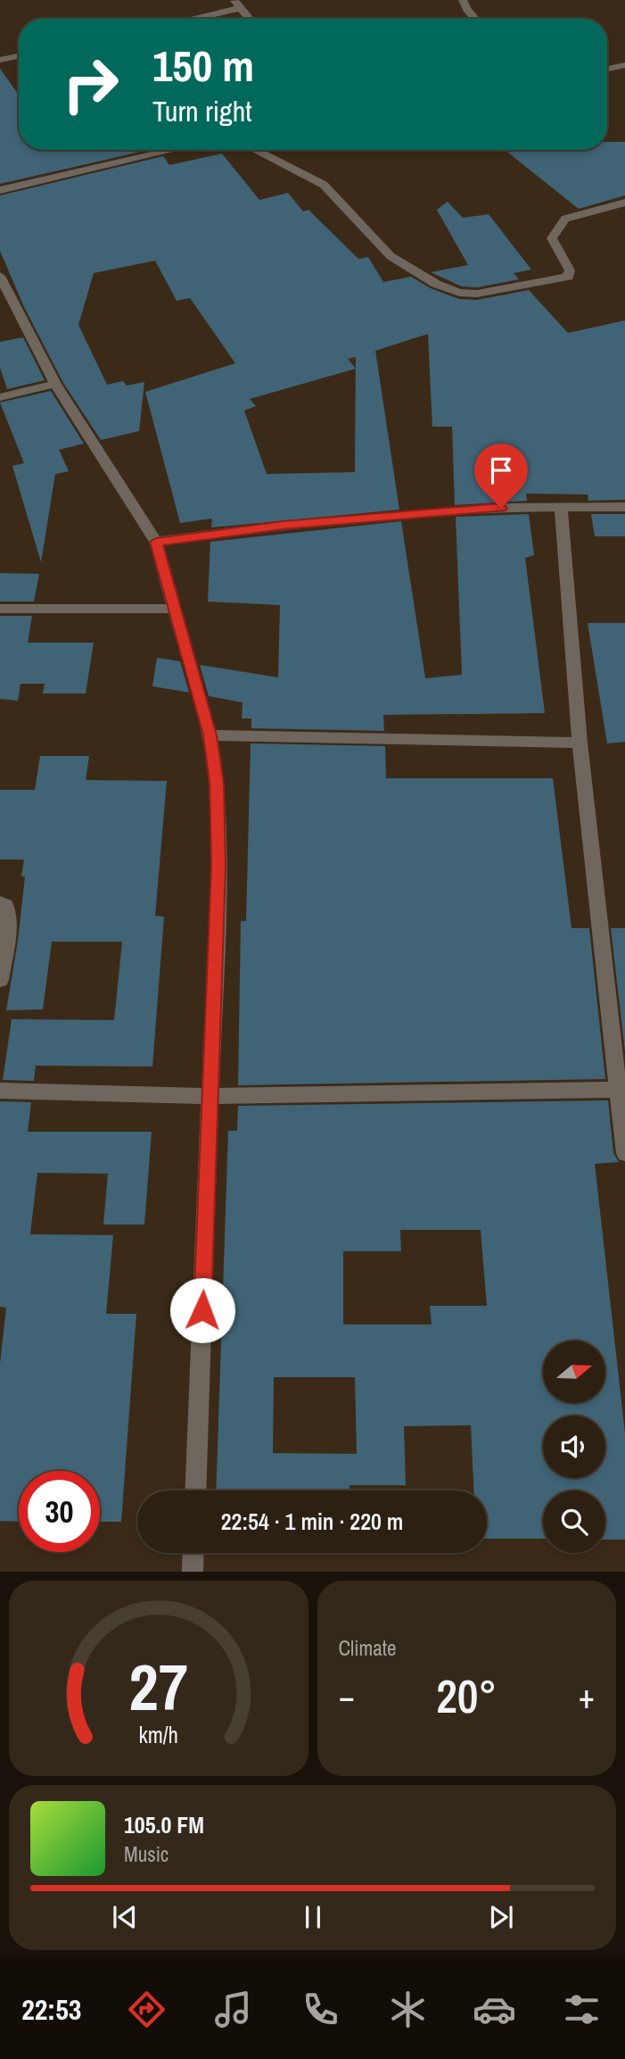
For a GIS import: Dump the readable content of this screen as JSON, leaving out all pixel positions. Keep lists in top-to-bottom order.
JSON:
{
  "north": "right",
  "page": {
    "turn": ["150 m", "Turn right"],
    "limit": "30",
    "trip": "22:54 · 1 min · 220 m",
    "tile": "Climate",
    "heat": ["−", "20°", "+"],
    "song": ["105.0 FM", "Music"],
    "tabs": "22:53",
    "gauge": ["27", "km/h"]
  }
}
